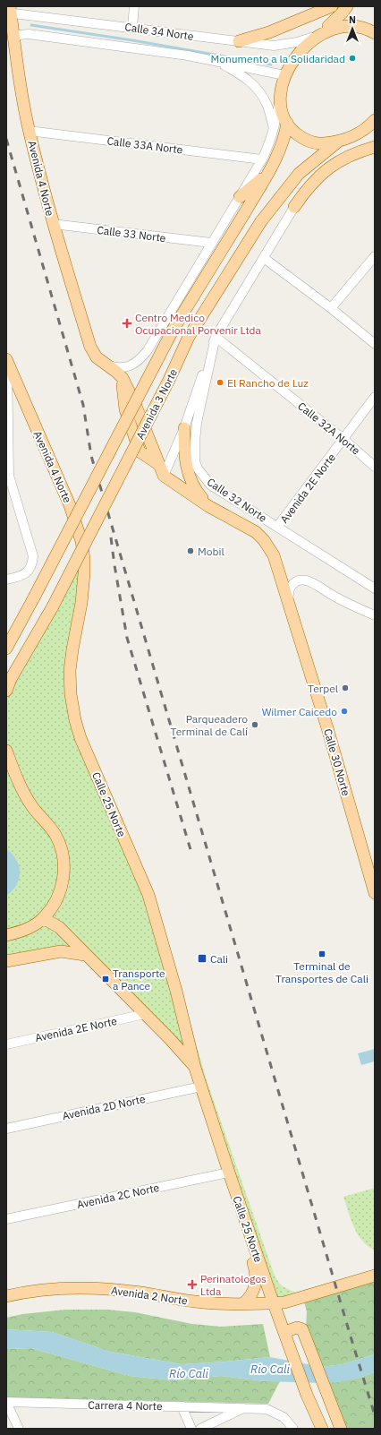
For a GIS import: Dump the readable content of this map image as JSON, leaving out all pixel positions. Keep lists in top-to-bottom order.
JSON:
{
  "streets": {
    "main road": [
      "Avenida 4 Norte",
      "Avenida 3 Norte",
      "Calle 32 Norte",
      "Calle 30 Norte",
      "Calle 25 Norte",
      "Avenida 2 Norte"
    ],
    "street": [
      "Calle 34 Norte",
      "Calle 33A Norte",
      "Calle 33 Norte",
      "Calle 32A Norte",
      "Avenida 2E Norte",
      "Avenida 2D Norte",
      "Avenida 2C Norte",
      "Carrera 4 Norte"
    ]
  },
  "crossings": [
    ["Calle 34 Norte", "Avenida 4 Norte"],
    ["Calle 33A Norte", "Avenida 4 Norte"],
    ["Avenida 4 Norte", "Calle 33 Norte"],
    ["Avenida 4 Norte", "Calle 25 Norte"],
    ["Calle 32A Norte", "Avenida 2E Norte"],
    ["Calle 32A Norte", "Calle 32 Norte"],
    ["Avenida 2E Norte", "Calle 32 Norte"],
    ["Avenida 2E Norte", "Calle 25 Norte"],
    ["Calle 32 Norte", "Calle 30 Norte"],
    ["Calle 25 Norte", "Avenida 2D Norte"],
    ["Calle 25 Norte", "Avenida 2C Norte"],
    ["Calle 25 Norte", "Avenida 2 Norte"]
  ],
  "water": ["Rio Cali", "Río Cali"],
  "places": {
    "other": [
      "Monumento a la Solidaridad",
      "El Rancho de Luz",
      "Mobil",
      "Terpel",
      "Wilmer Caicedo",
      "Parqueadero Terminal de Calí"
    ],
    "health": ["Centro Medico Ocupacional Porvenir Ltda", "Perinatologos Ltda"],
    "transit": ["Terminal de Transportes de Cali", "Cali", "Transporte a Pance"]
  },
  "north": "top"
}
